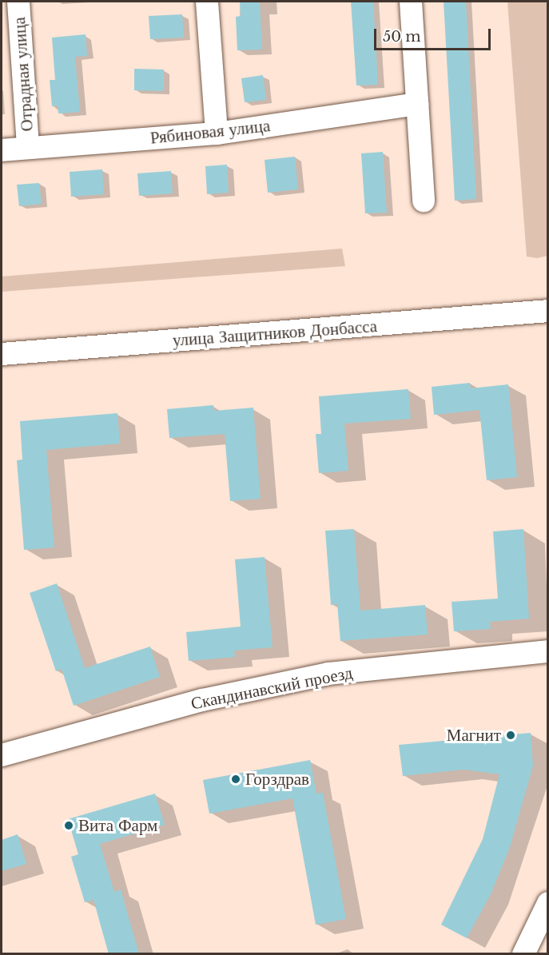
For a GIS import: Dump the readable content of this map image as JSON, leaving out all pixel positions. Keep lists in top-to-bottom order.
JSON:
{
  "streets": {
    "street": [
      "Отрадная улица",
      "Рябиновая улица",
      "улица Защитников Донбасса",
      "Скандинавский проезд"
    ]
  },
  "crossings": [
    ["Отрадная улица", "Рябиновая улица"]
  ],
  "places": ["Магнит", "Горздрав", "Вита Фарм"],
  "scale_bar": "50 m"
}
